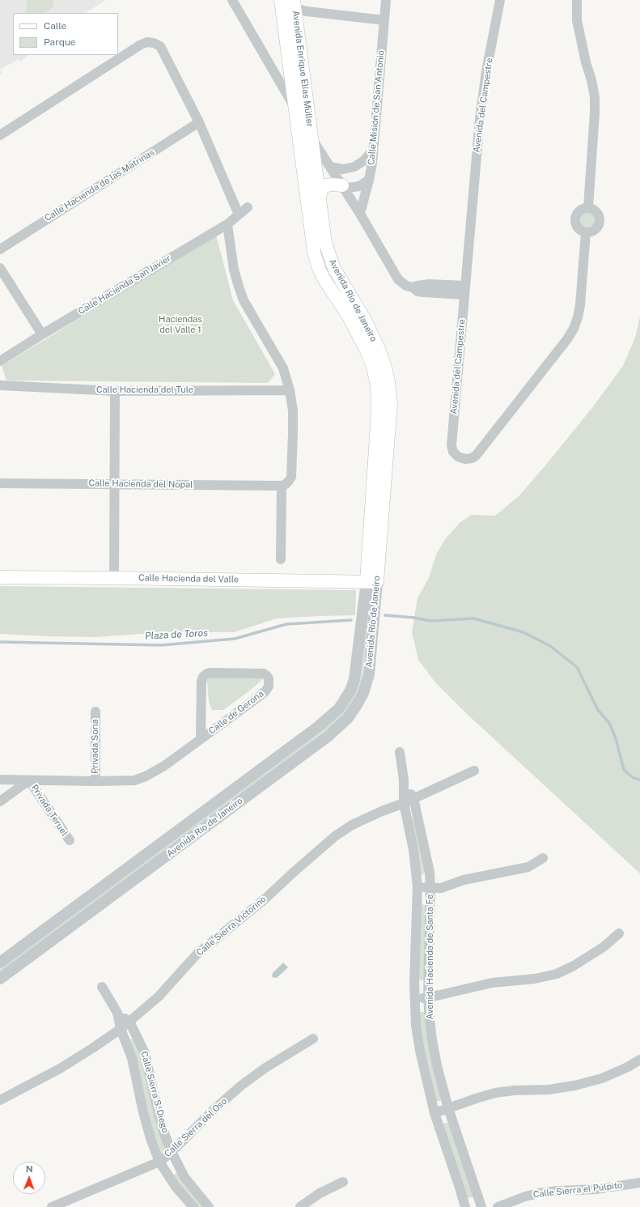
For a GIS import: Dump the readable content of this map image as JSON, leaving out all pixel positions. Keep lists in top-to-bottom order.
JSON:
{
  "streets": {
    "main road": ["Avenida Enrique Elías Müller", "Avenida Río de Janeiro", "Calle Hacienda del Valle"],
    "street": [
      "Avenida del Campestre",
      "Calle Misión de San Antonio",
      "Calle Hacienda de las Matrinas",
      "Calle Hacienda San Javier",
      "Calle Hacienda del Tule",
      "Calle Hacienda del Nopal",
      "Calle de Gerona",
      "Privada Soria",
      "Privada Teruel",
      "Calle Sierra Victorino",
      "Avenida Hacienda de Santa Fe",
      "Calle Sierra S. Diego",
      "Calle Sierra del Oso",
      "Calle Sierra el Púlpito"
    ]
  },
  "crossings": [
    ["Avenida Enrique Elías Müller", "Avenida Río de Janeiro"],
    ["Avenida Río de Janeiro", "Calle Hacienda del Valle"],
    ["Calle de Gerona", "Privada Soria"],
    ["Calle de Gerona", "Privada Teruel"],
    ["Calle Sierra Victorino", "Avenida Hacienda de Santa Fe"],
    ["Calle Sierra Victorino", "Calle Sierra S. Diego"],
    ["Calle Sierra S. Diego", "Calle Sierra del Oso"]
  ],
  "water": ["Plaza de Toros"],
  "parks": ["Haciendas del Valle 1"],
  "legend": ["Calle", "Parque"],
  "north": "top"
}
